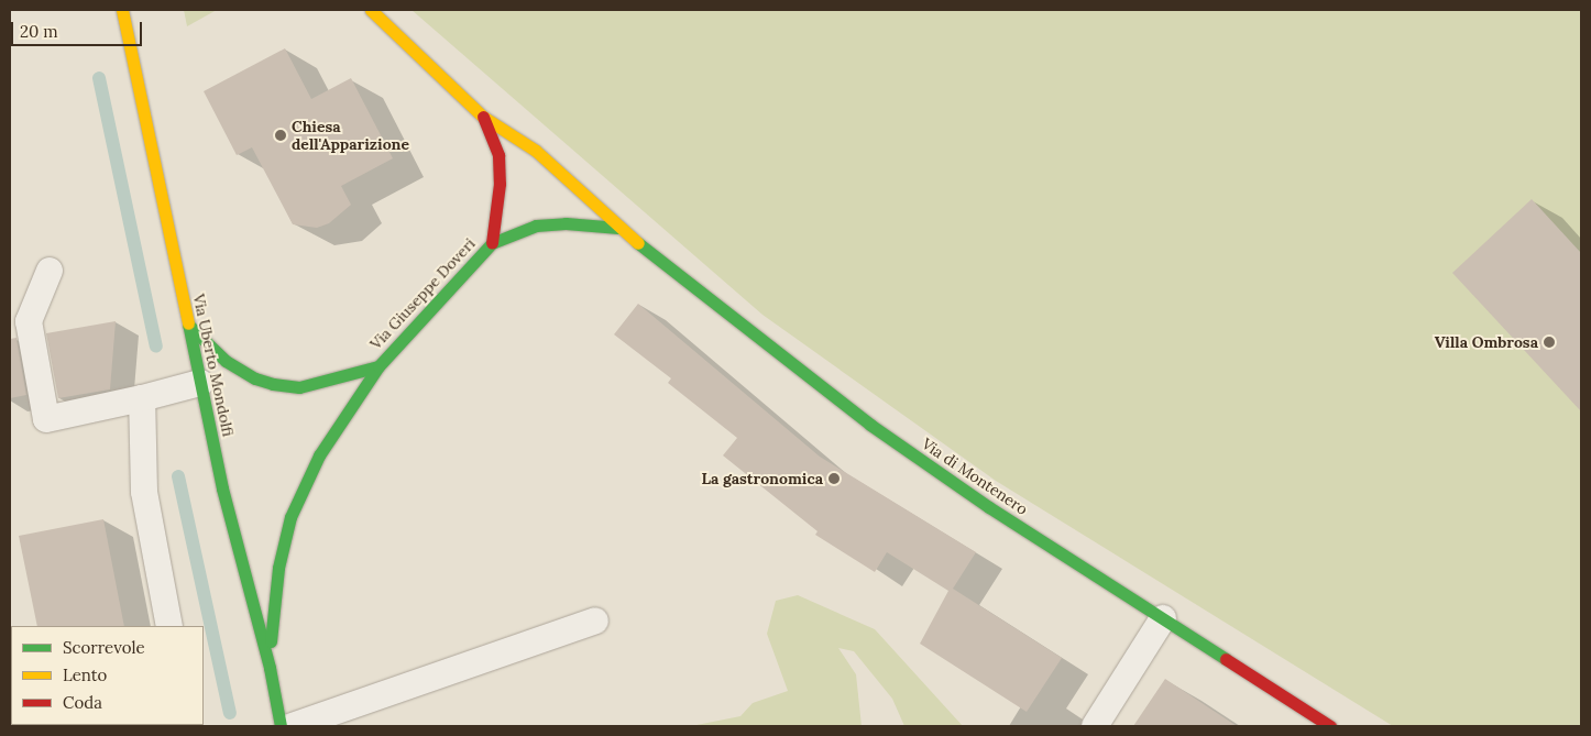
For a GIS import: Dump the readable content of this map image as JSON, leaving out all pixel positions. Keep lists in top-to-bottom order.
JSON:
{
  "streets": {
    "main road": ["Via Giuseppe Doveri", "Via Uberto Mondolfi", "Via di Montenero"]
  },
  "crossings": [
    ["Via Giuseppe Doveri", "Via Uberto Mondolfi"],
    ["Via Giuseppe Doveri", "Via di Montenero"]
  ],
  "places": ["Chiesa dell'Apparizione", "Villa Ombrosa", "La gastronomica"],
  "legend": ["Scorrevole", "Lento", "Coda"],
  "scale_bar": "20 m"
}
